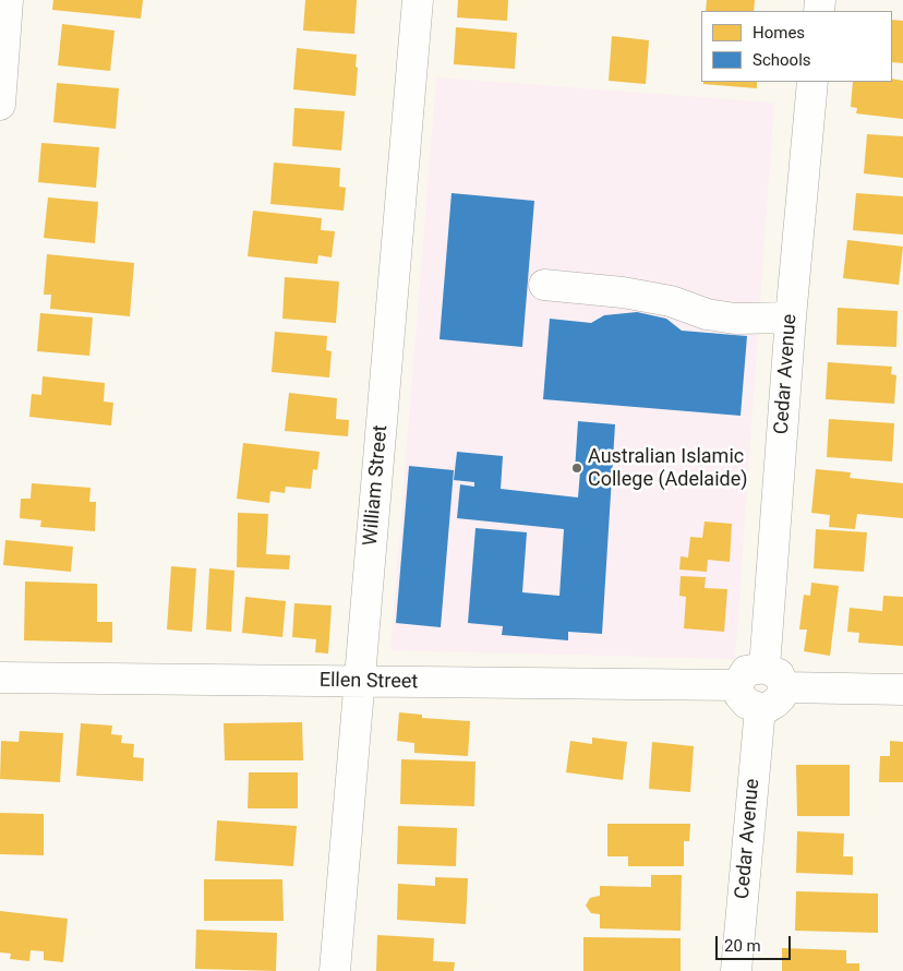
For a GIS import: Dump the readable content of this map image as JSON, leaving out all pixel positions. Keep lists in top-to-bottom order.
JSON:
{
  "streets": {
    "street": ["Cedar Avenue", "William Street", "Ellen Street"]
  },
  "crossings": [
    ["Cedar Avenue", "Ellen Street"],
    ["William Street", "Ellen Street"]
  ],
  "places": ["Australian Islamic College (Adelaide)"],
  "legend": ["Homes", "Schools"],
  "scale_bar": "20 m"
}
